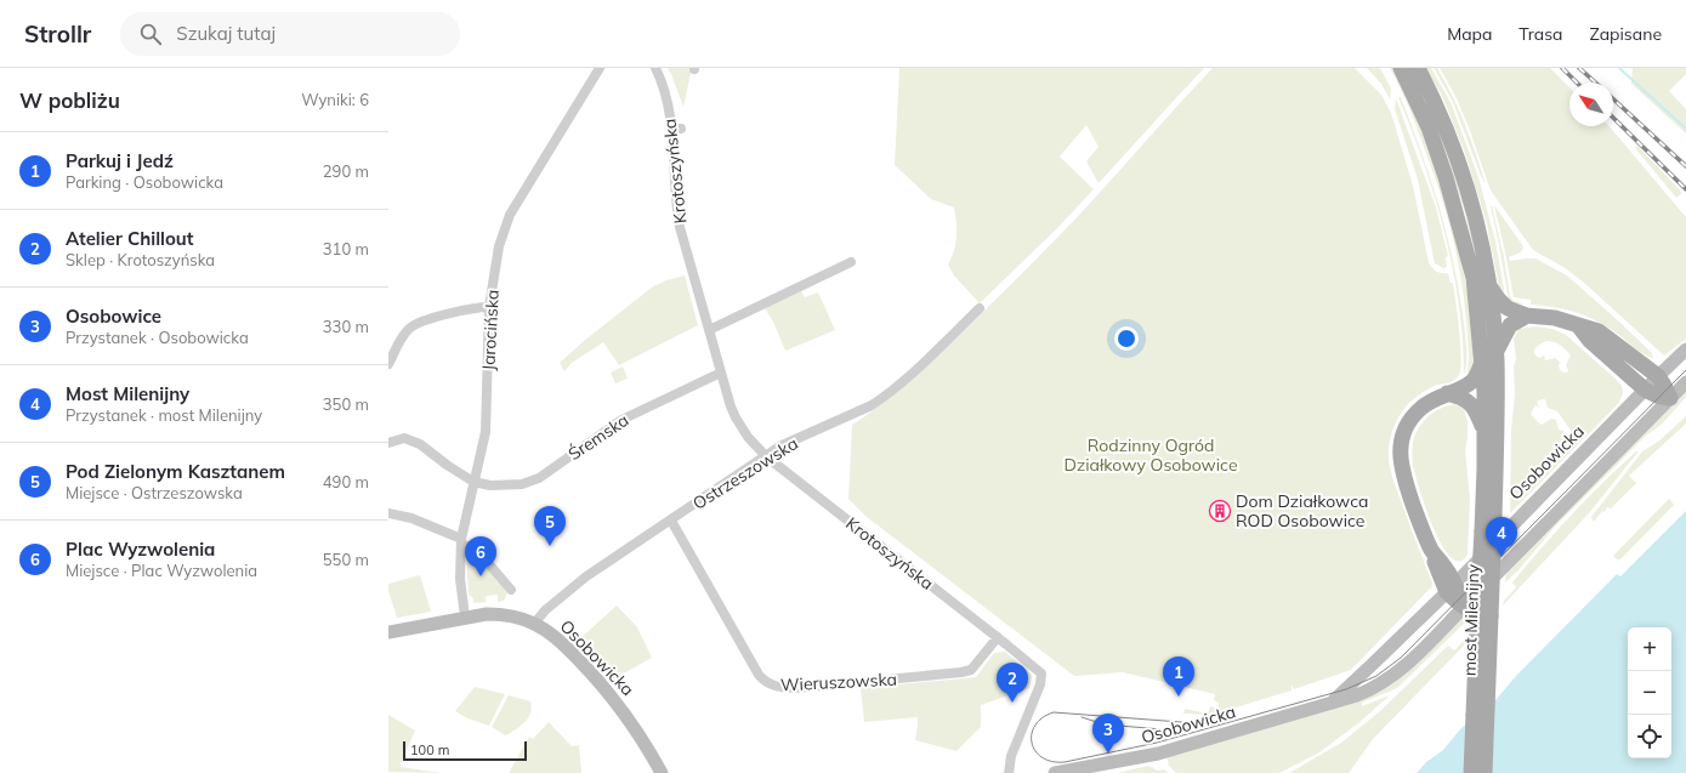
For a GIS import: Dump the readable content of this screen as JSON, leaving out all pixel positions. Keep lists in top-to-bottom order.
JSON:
{
  "streets": {
    "main road": ["most Milenijny"],
    "street": [
      "Krotoszyńska",
      "Jarocińska",
      "Śremska",
      "Osobowicka",
      "Ostrzeszowska",
      "Wieruszowska"
    ]
  },
  "crossings": [
    ["Krotoszyńska", "Śremska"],
    ["Krotoszyńska", "Ostrzeszowska"],
    ["Krotoszyńska", "Wieruszowska"],
    ["Jarocińska", "Śremska"],
    ["Jarocińska", "Osobowicka"],
    ["Osobowicka", "Ostrzeszowska"],
    ["Ostrzeszowska", "Wieruszowska"]
  ],
  "parks": ["Rodzinny Ogród Działkowy Osobowice"],
  "places": {
    "building": ["Dom Działkowca ROD Osobowice"]
  },
  "scale_bar": "100 m",
  "north": "top left",
  "page": {
    "header": "Strollr",
    "search": "Szukaj tutaj",
    "nav": ["Mapa", "Trasa", "Zapisane"],
    "heading": ["W pobliżu", "Wyniki: 6"],
    "list": [
      {
        "mark": "1",
        "name": "Parkuj i Jedź",
        "note": "Parking · Osobowicka",
        "value": "290 m"
      },
      {
        "mark": "2",
        "name": "Atelier Chillout",
        "note": "Sklep · Krotoszyńska",
        "value": "310 m"
      },
      {
        "mark": "3",
        "name": "Osobowice",
        "note": "Przystanek · Osobowicka",
        "value": "330 m"
      },
      {
        "mark": "4",
        "name": "Most Milenijny",
        "note": "Przystanek · most Milenijny",
        "value": "350 m"
      },
      {
        "mark": "5",
        "name": "Pod Zielonym Kasztanem",
        "note": "Miejsce · Ostrzeszowska",
        "value": "490 m"
      },
      {
        "mark": "6",
        "name": "Plac Wyzwolenia",
        "note": "Miejsce · Plac Wyzwolenia",
        "value": "550 m"
      }
    ],
    "pins": [
      "5",
      "4",
      "6",
      "1",
      "2",
      "3"
    ],
    "map_buttons": ["+", "−"],
    "scale": "100 m"
  }
}
